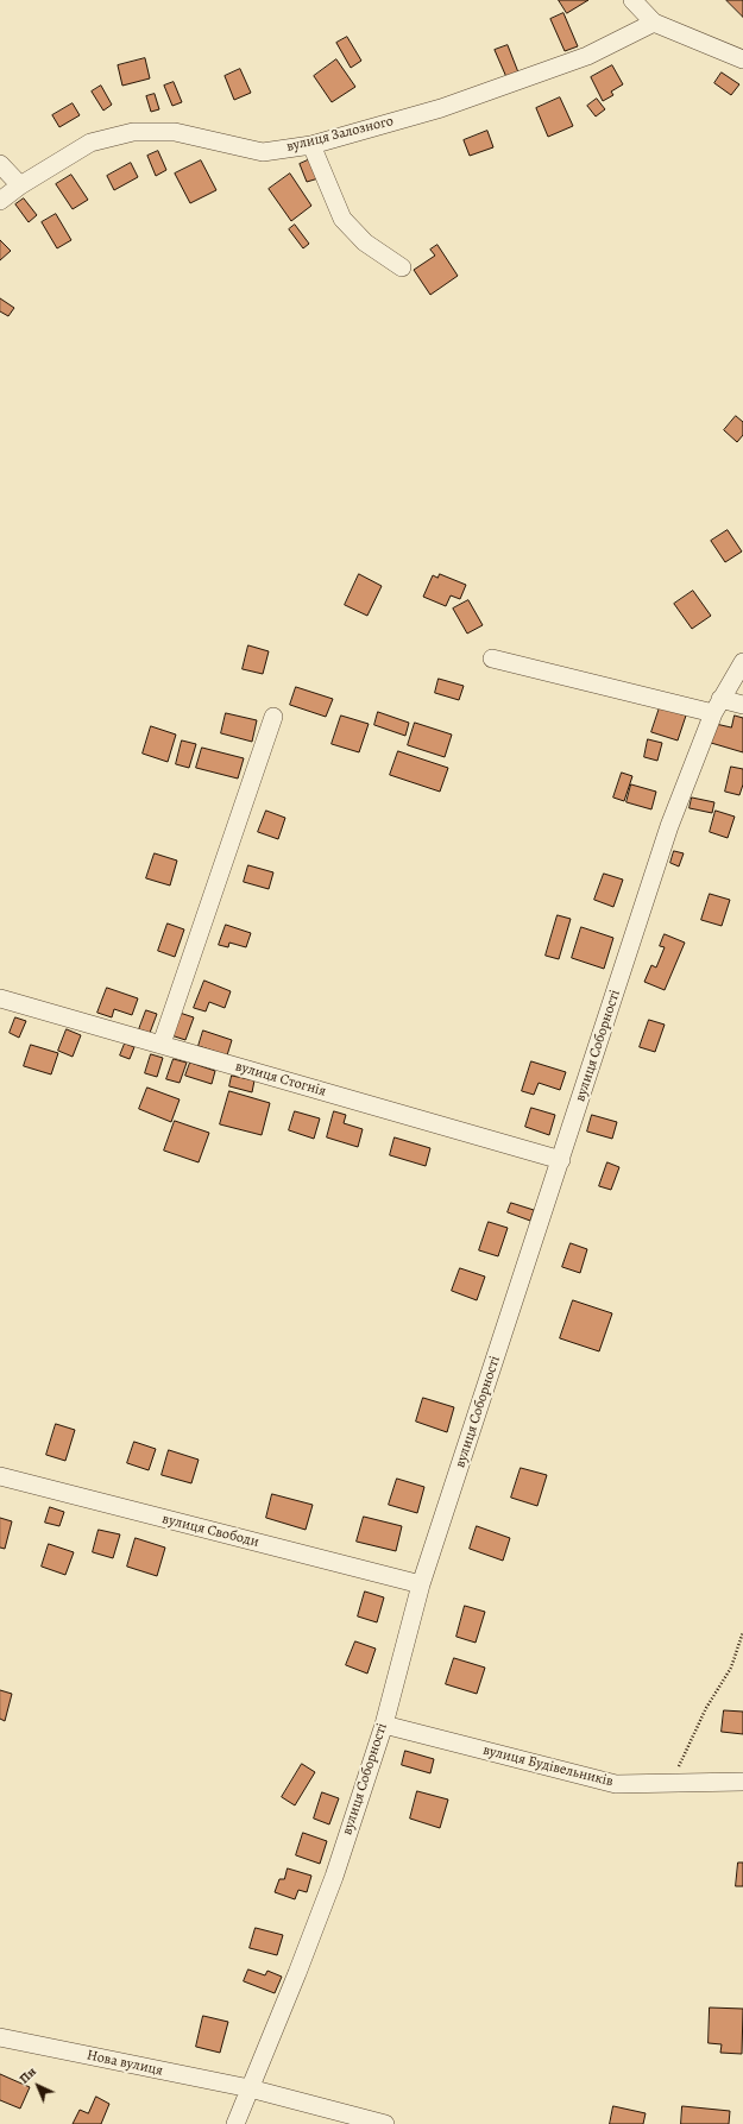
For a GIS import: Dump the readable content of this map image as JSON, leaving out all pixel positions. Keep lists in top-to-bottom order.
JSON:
{
  "streets": {
    "street": [
      "вулиця Залозного",
      "вулиця Соборності",
      "вулиця Стогнія",
      "вулиця Свободи",
      "вулиця Будівельників",
      "Нова вулиця"
    ]
  },
  "crossings": [
    ["вулиця Соборності", "вулиця Стогнія"],
    ["вулиця Соборності", "вулиця Свободи"],
    ["вулиця Соборності", "вулиця Будівельників"],
    ["вулиця Соборності", "Нова вулиця"]
  ],
  "north": "top left"
}
